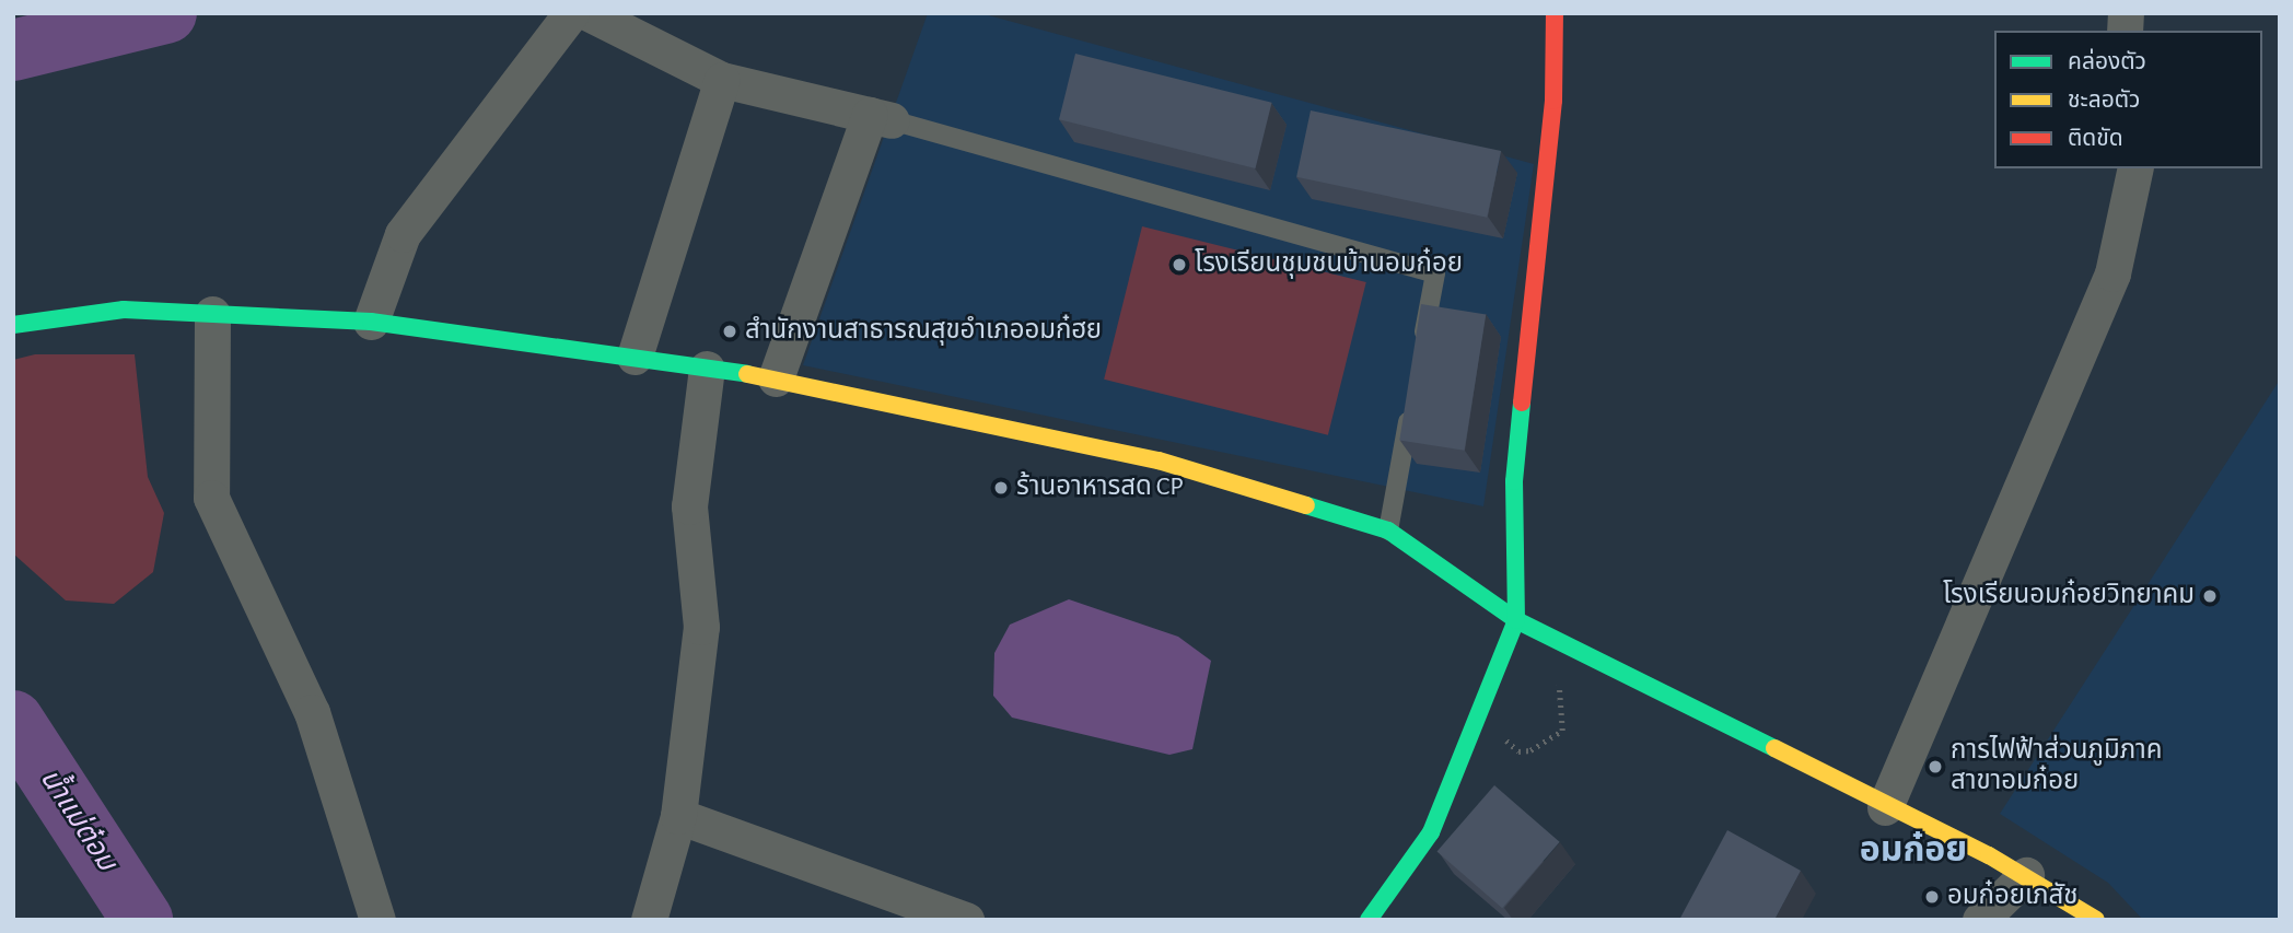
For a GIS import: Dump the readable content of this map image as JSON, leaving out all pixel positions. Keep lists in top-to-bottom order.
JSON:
{
  "districts": ["อมก๋อย"],
  "water": ["น้ำแม่ต๋อม"],
  "places": [
    "โรงเรียนชุมชนบ้านอมก๋อย",
    "สำนักงานสาธารณสุขอำเภออมก๋ฮย",
    "ร้านอาหารสด CP",
    "โรงเรียนอมก๋อยวิทยาคม",
    "การไฟฟ้าส่วนภูมิภาค สาขาอมก๋อย",
    "อมก๋อยเภสัช"
  ],
  "legend": ["คล่องตัว", "ชะลอตัว", "ติดขัด"]
}
